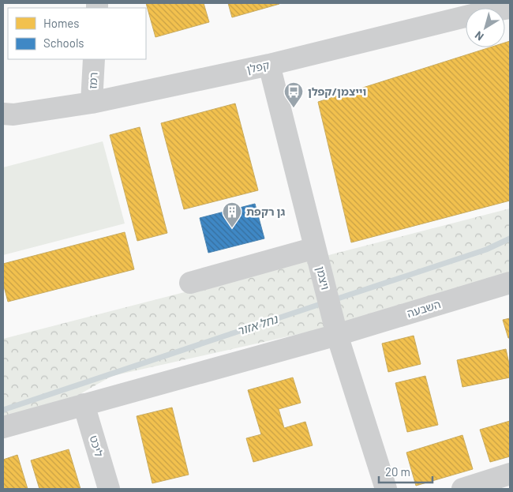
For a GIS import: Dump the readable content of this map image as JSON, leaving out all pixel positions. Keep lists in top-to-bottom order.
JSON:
{
  "streets": {
    "street": [
      "קפלן",
      "רמז",
      "ויצמן",
      "השבעה",
      "ליכט"
    ]
  },
  "crossings": [
    ["קפלן", "רמז"],
    ["קפלן", "ויצמן"],
    ["ויצמן", "השבעה"],
    ["השבעה", "ליכט"]
  ],
  "water": ["נחל אזור"],
  "places": {
    "bus stop": ["וייצמן/קפלן"],
    "building": ["גן רקפת"]
  },
  "legend": ["Homes", "Schools"],
  "scale_bar": "20 m",
  "north": "bottom left"
}
